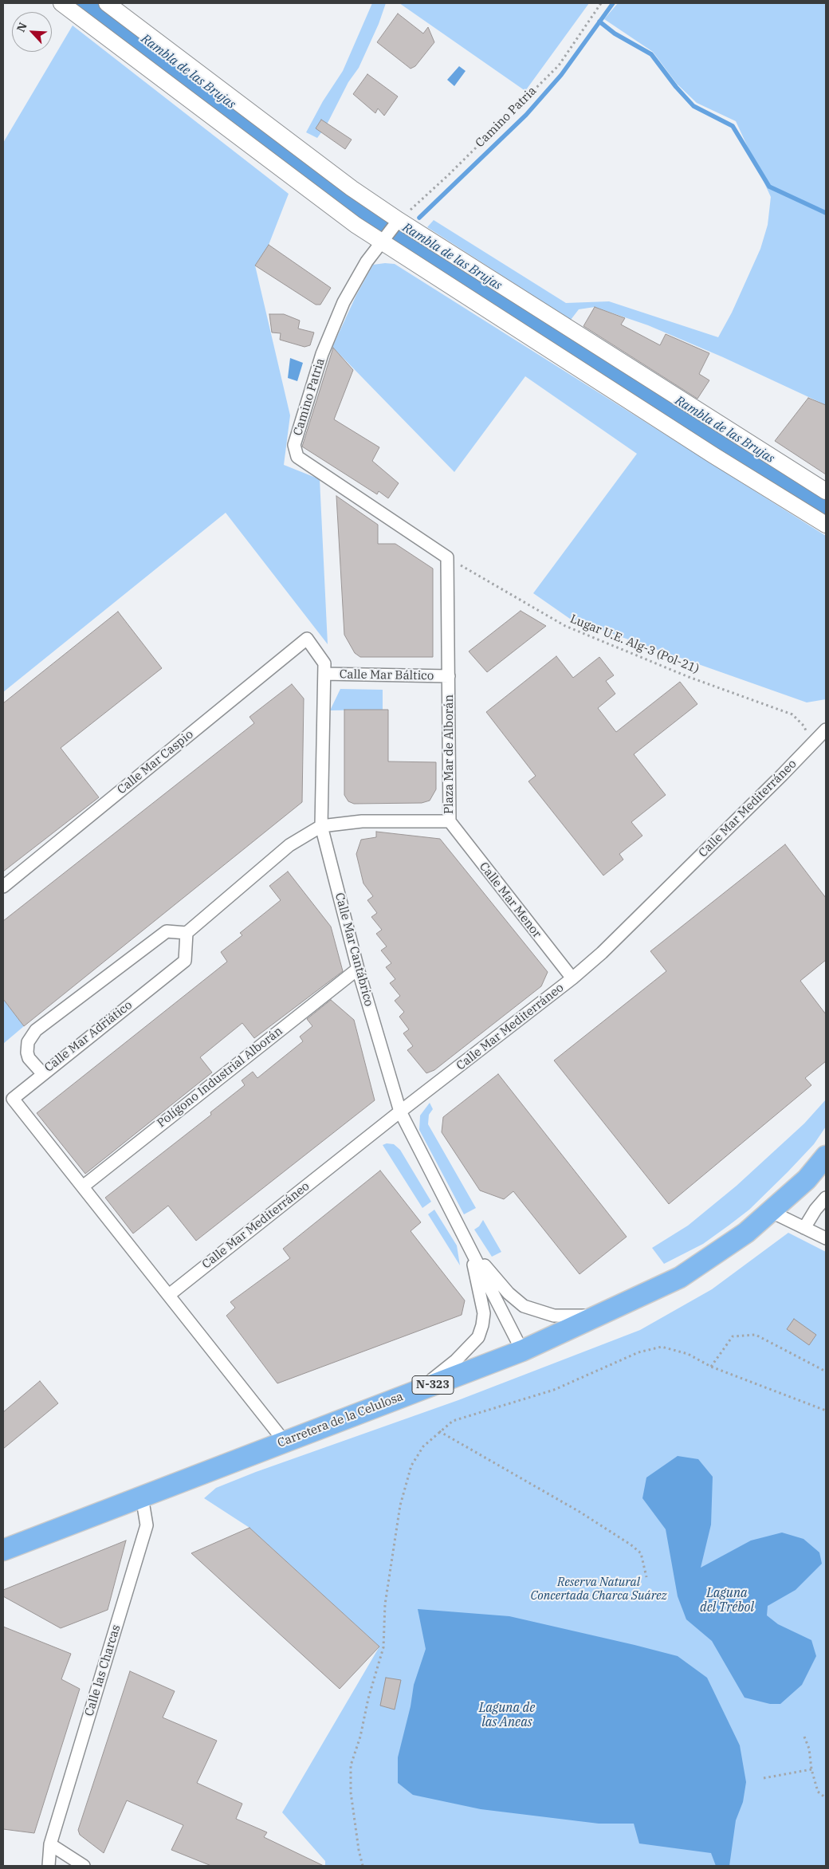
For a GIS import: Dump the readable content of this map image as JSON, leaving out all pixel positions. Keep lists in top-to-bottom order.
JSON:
{
  "streets": {
    "highway": ["N-323", "Carretera de la Celulosa"],
    "street": [
      "Camino Patria",
      "Calle Mar Báltico",
      "Plaza Mar de Alborán",
      "Calle Mar Caspio",
      "Calle Mar Mediterráneo",
      "Calle Mar Menor",
      "Calle Mar Cantábrico",
      "Calle Mar Adriático",
      "Polígono Industrial Alborán",
      "Calle las Charcas"
    ],
    "path": ["Lugar U.E. Alg-3 (Pol-21)"]
  },
  "crossings": [
    ["Camino Patria", "Lugar U.E. Alg-3 (Pol-21)"],
    ["Camino Patria", "Plaza Mar de Alborán"],
    ["Lugar U.E. Alg-3 (Pol-21)", "Plaza Mar de Alborán"],
    ["Lugar U.E. Alg-3 (Pol-21)", "Calle Mar Mediterráneo"],
    ["Calle Mar Báltico", "Plaza Mar de Alborán"],
    ["Calle Mar Báltico", "Calle Mar Cantábrico"],
    ["Plaza Mar de Alborán", "Calle Mar Menor"],
    ["Plaza Mar de Alborán", "Calle Mar Cantábrico"],
    ["Calle Mar Caspio", "Calle Mar Cantábrico"],
    ["Calle Mar Mediterráneo", "Calle Mar Menor"],
    ["Calle Mar Mediterráneo", "Calle Mar Cantábrico"],
    ["Calle Mar Cantábrico", "Polígono Industrial Alborán"],
    ["Calle Mar Cantábrico", "Carretera de la Celulosa"],
    ["Carretera de la Celulosa", "Calle las Charcas"]
  ],
  "water": ["Rambla de las Brujas", "Laguna del Trébol", "Laguna de las Aneas"],
  "parks": ["Reserva Natural Concertada Charca Suárez"],
  "north": "top left"
}
